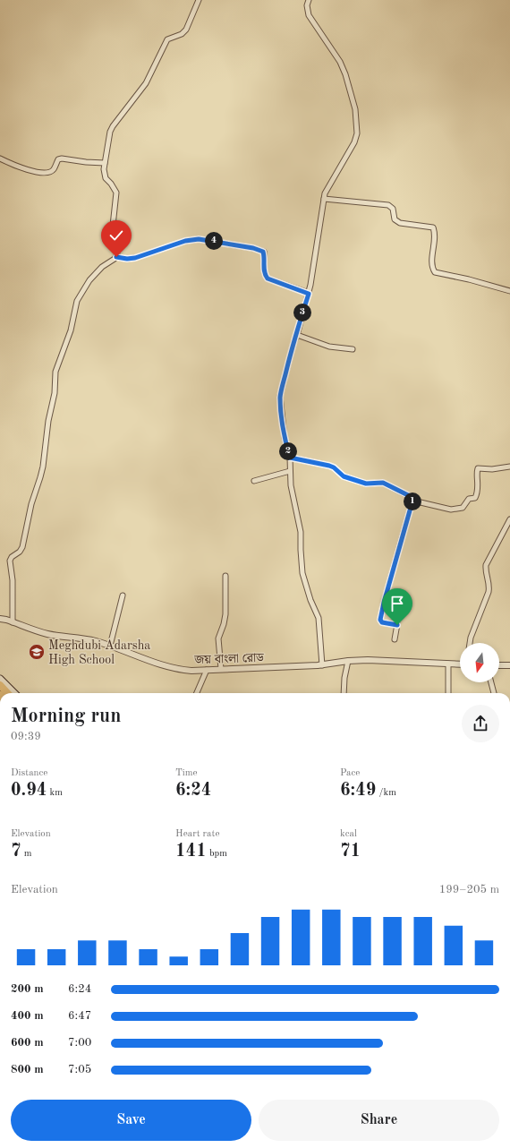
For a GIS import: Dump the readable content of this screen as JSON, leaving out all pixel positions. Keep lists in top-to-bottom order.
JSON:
{
  "streets": {
    "street": ["জয় বাংলা রোড"]
  },
  "places": {
    "school or university": ["Meghdubi Adarsha High School"]
  },
  "north": "bottom",
  "page": {
    "pins": [
      "4",
      "3",
      "2",
      "1"
    ],
    "heading": ["Morning run", "09:39"],
    "stats": [
      ["Distance", "0.94 km"],
      ["Time", "6:24"],
      ["Pace", "6:49 /km"],
      ["Elevation", "7 m"],
      ["Heart rate", "141 bpm"],
      ["kcal", "71"]
    ],
    "chart": ["Elevation", "199–205 m"],
    "list": [
      {
        "name": "200 m",
        "note": "6:24"
      },
      {
        "name": "400 m",
        "note": "6:47"
      },
      {
        "name": "600 m",
        "note": "7:00"
      },
      {
        "name": "800 m",
        "note": "7:05"
      }
    ],
    "buttons": ["Save", "Share"]
  }
}
